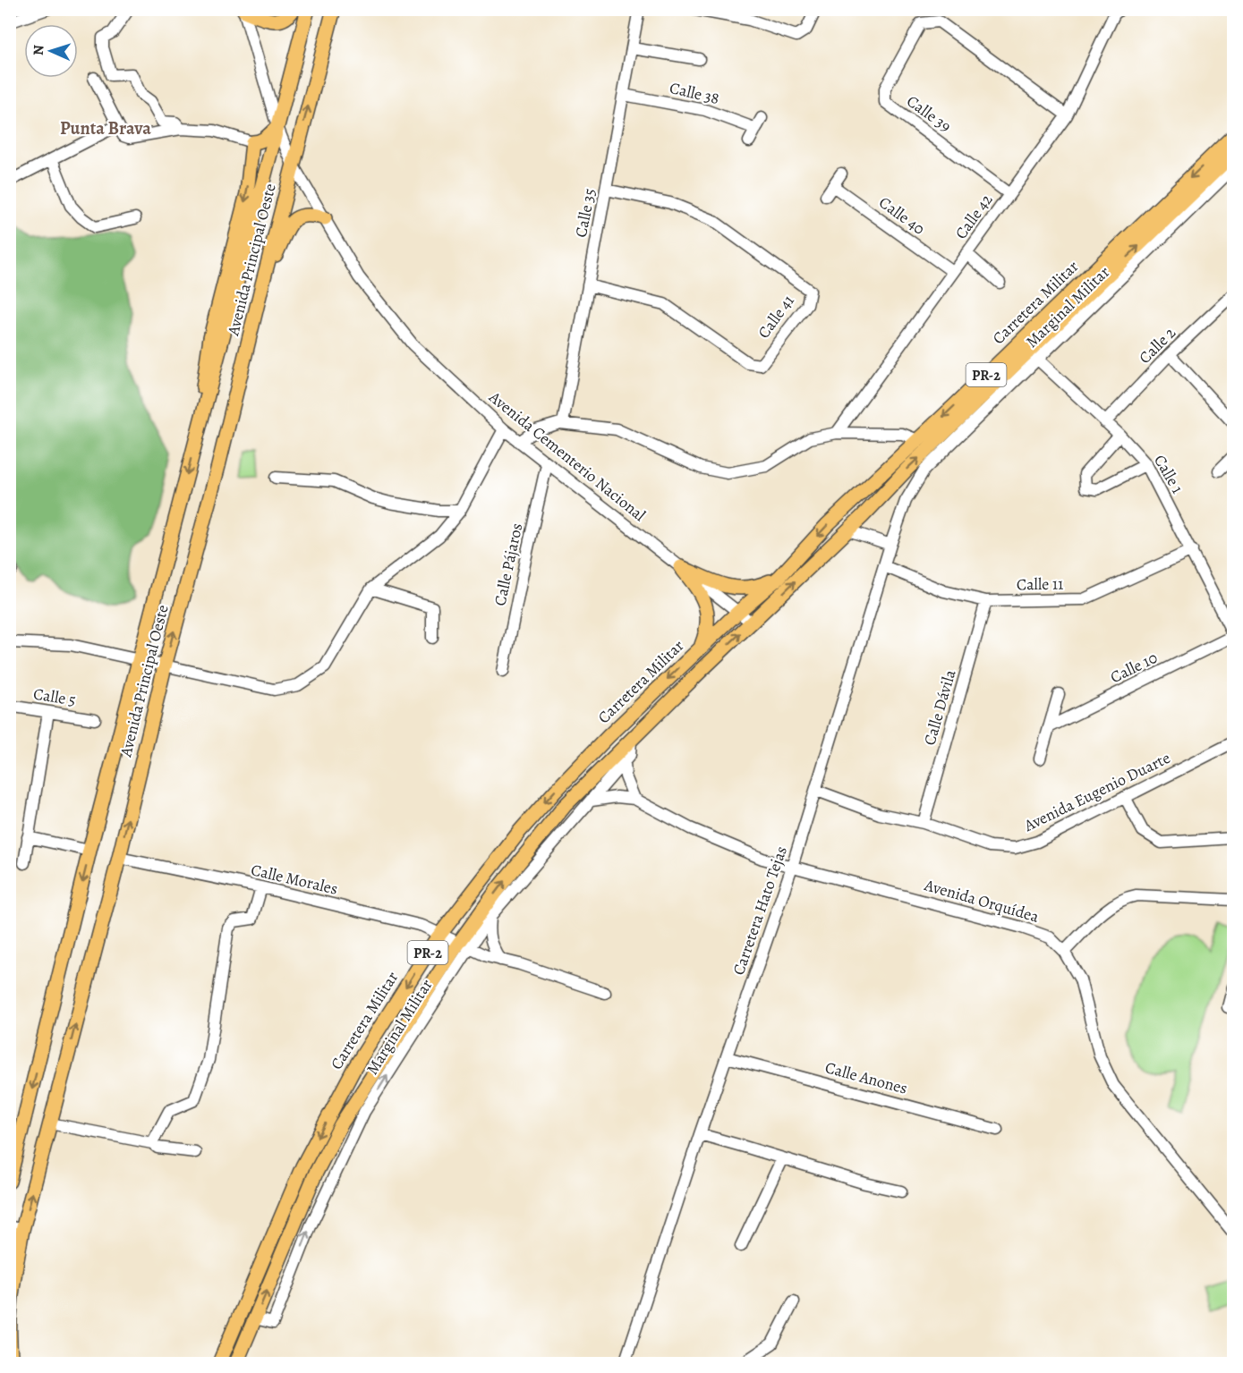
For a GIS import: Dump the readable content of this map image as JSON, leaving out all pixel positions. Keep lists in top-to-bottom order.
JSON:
{
  "streets": {
    "main road": ["Avenida Principal Oeste", "Carretera Militar", "PR-2"],
    "street": [
      "Calle 38",
      "Calle 39",
      "Calle 35",
      "Calle 40",
      "Calle 42",
      "Marginal Militar",
      "Calle 41",
      "Calle 2",
      "Avenida Cementerio Nacional",
      "Calle 1",
      "Calle Pájaros",
      "Calle 11",
      "Calle 10",
      "Calle 5",
      "Calle Dávila",
      "Avenida Eugenio Duarte",
      "Calle Morales",
      "Avenida Orquídea",
      "Carretera Hato Tejas",
      "Calle Anones"
    ]
  },
  "crossings": [
    ["Calle 38", "Calle 35"],
    ["Calle 39", "Calle 42"],
    ["Calle 35", "Calle 41"],
    ["Calle 40", "Calle 42"],
    ["Avenida Principal Oeste", "Avenida Cementerio Nacional"],
    ["Avenida Principal Oeste", "Calle Morales"],
    ["Carretera Militar", "Avenida Cementerio Nacional"],
    ["Carretera Militar", "Calle Morales"],
    ["Marginal Militar", "Calle 1"],
    ["Marginal Militar", "Carretera Hato Tejas"],
    ["Calle 2", "Calle 1"],
    ["Avenida Cementerio Nacional", "Calle Pájaros"],
    ["Calle 1", "Calle 11"],
    ["Calle 1", "Calle 10"],
    ["Calle 11", "Calle Dávila"],
    ["Calle 11", "Carretera Hato Tejas"],
    ["Calle Dávila", "Avenida Eugenio Duarte"],
    ["Avenida Eugenio Duarte", "Carretera Hato Tejas"],
    ["Avenida Orquídea", "Carretera Hato Tejas"],
    ["Carretera Hato Tejas", "Calle Anones"]
  ],
  "districts": ["Punta Brava"],
  "north": "left"
}
